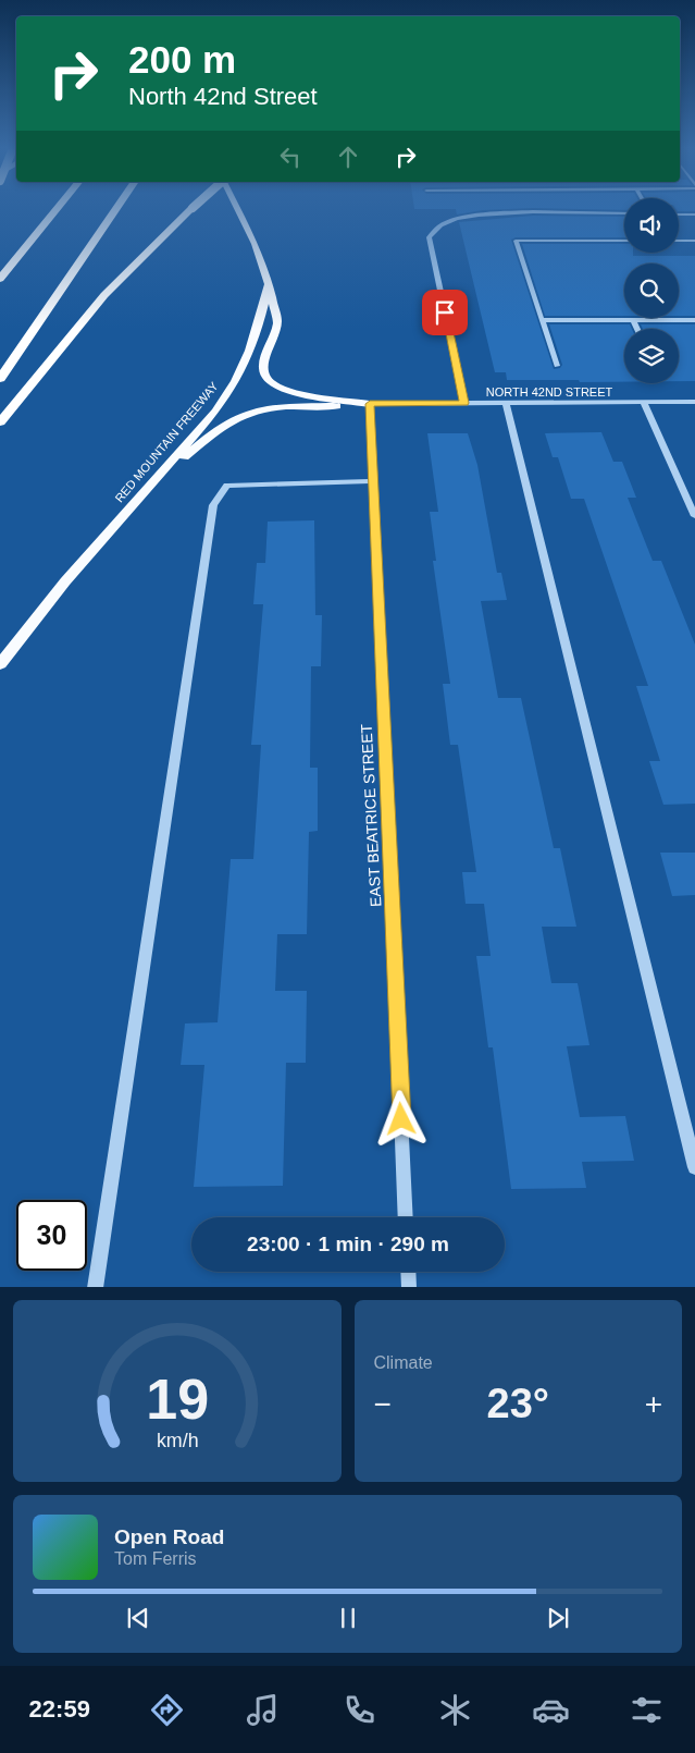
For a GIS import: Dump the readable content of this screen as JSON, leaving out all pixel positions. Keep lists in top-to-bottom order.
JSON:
{
  "streets": {
    "main road": ["RED MOUNTAIN FREEWAY"],
    "street": ["NORTH 42ND STREET", "EAST BEATRICE STREET"]
  },
  "crossings": [
    ["NORTH 42ND STREET", "EAST BEATRICE STREET"]
  ],
  "page": {
    "turn": ["200 m", "North 42nd Street"],
    "limit": "30",
    "trip": "23:00 · 1 min · 290 m",
    "tile": "Climate",
    "heat": ["−", "23°", "+"],
    "song": ["Open Road", "Tom Ferris"],
    "tabs": "22:59",
    "gauge": ["19", "km/h"]
  }
}
